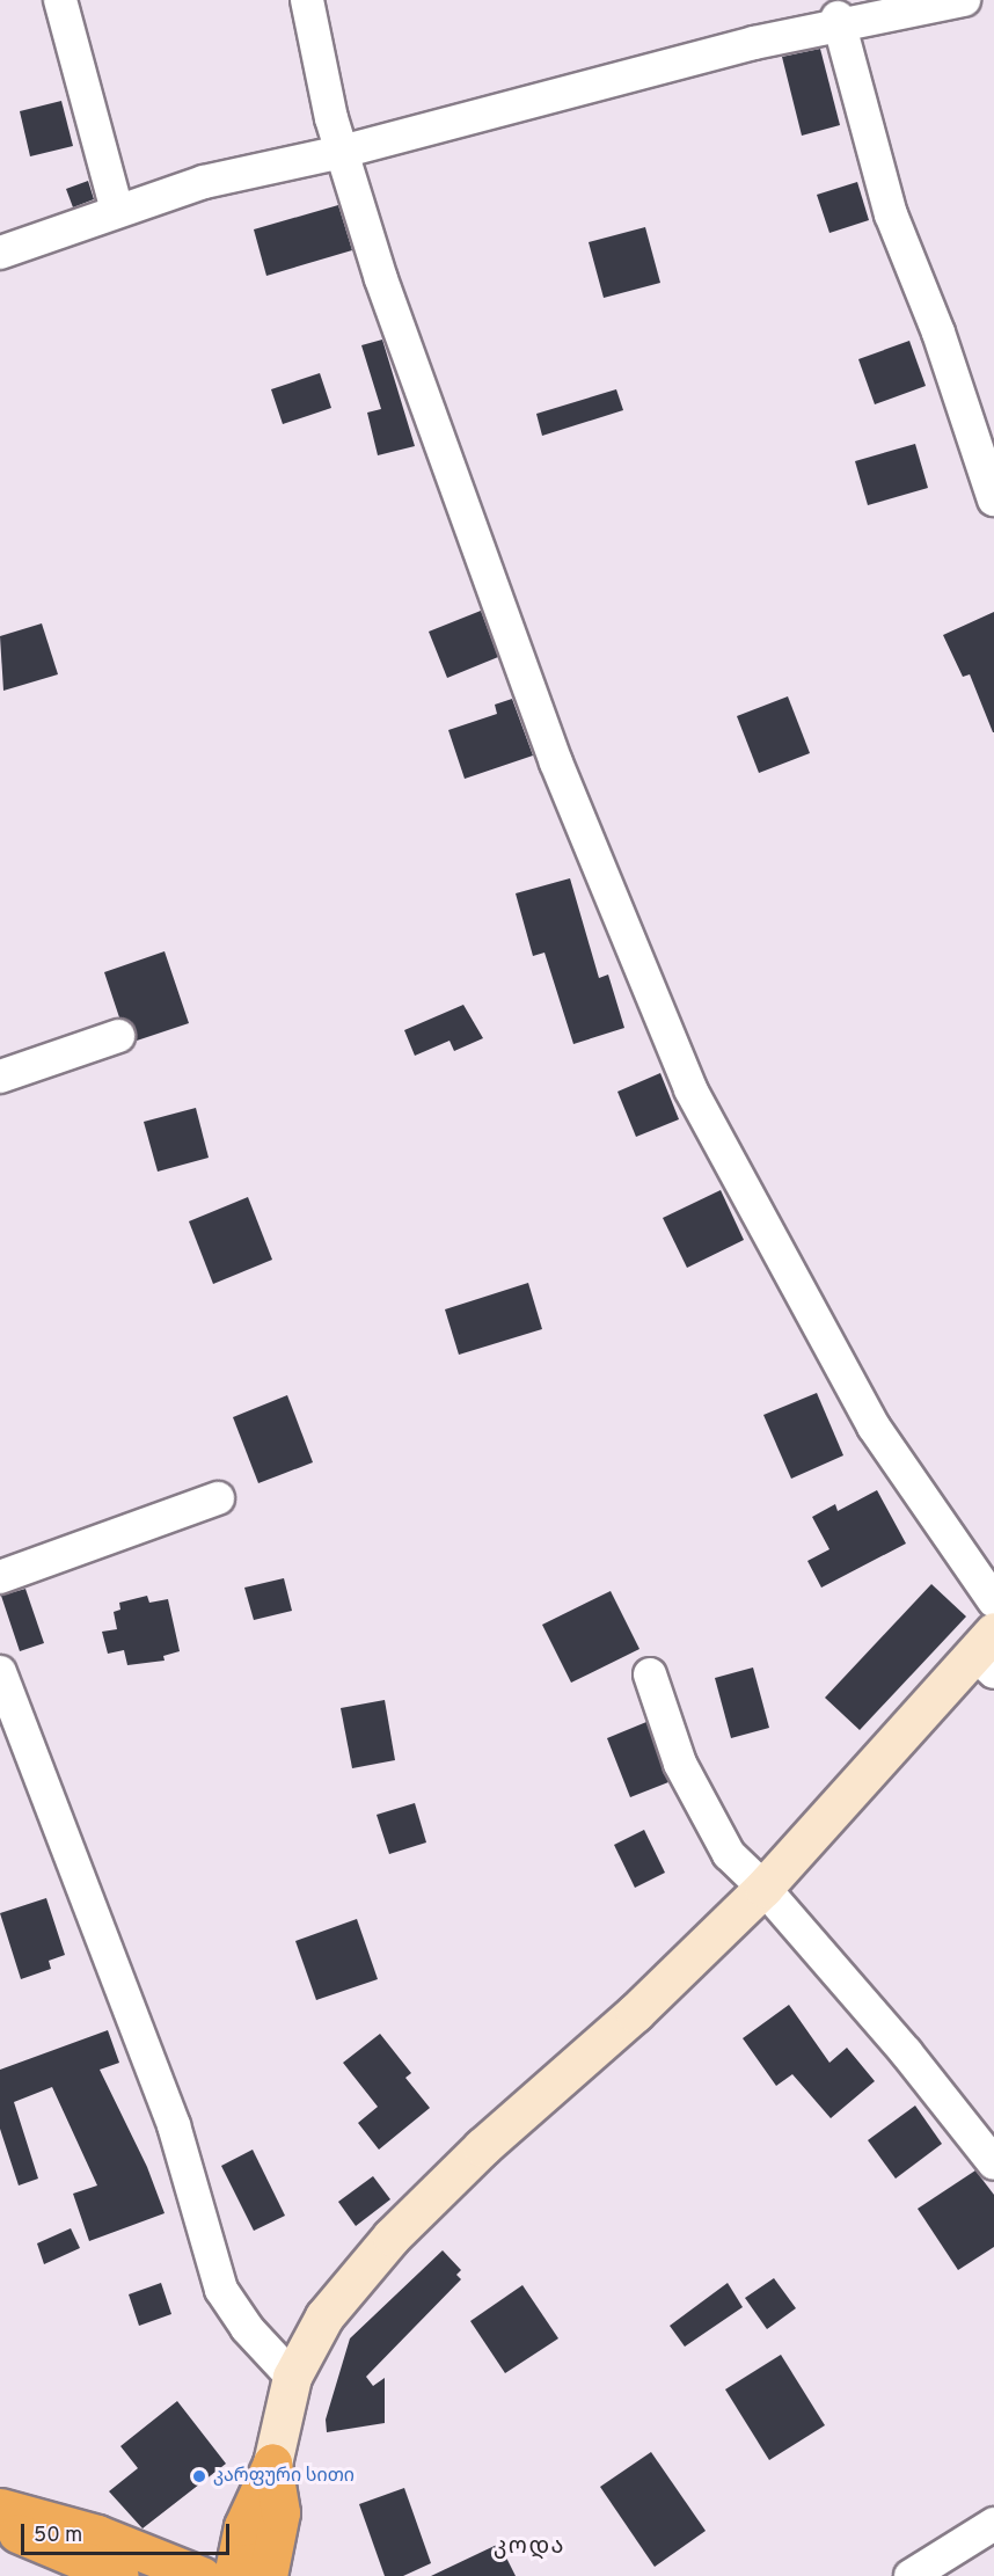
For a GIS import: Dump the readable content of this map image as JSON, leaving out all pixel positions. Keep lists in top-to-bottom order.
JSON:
{
  "districts": ["კოდა"],
  "places": ["კარფური სითი"],
  "scale_bar": "50 m"
}
